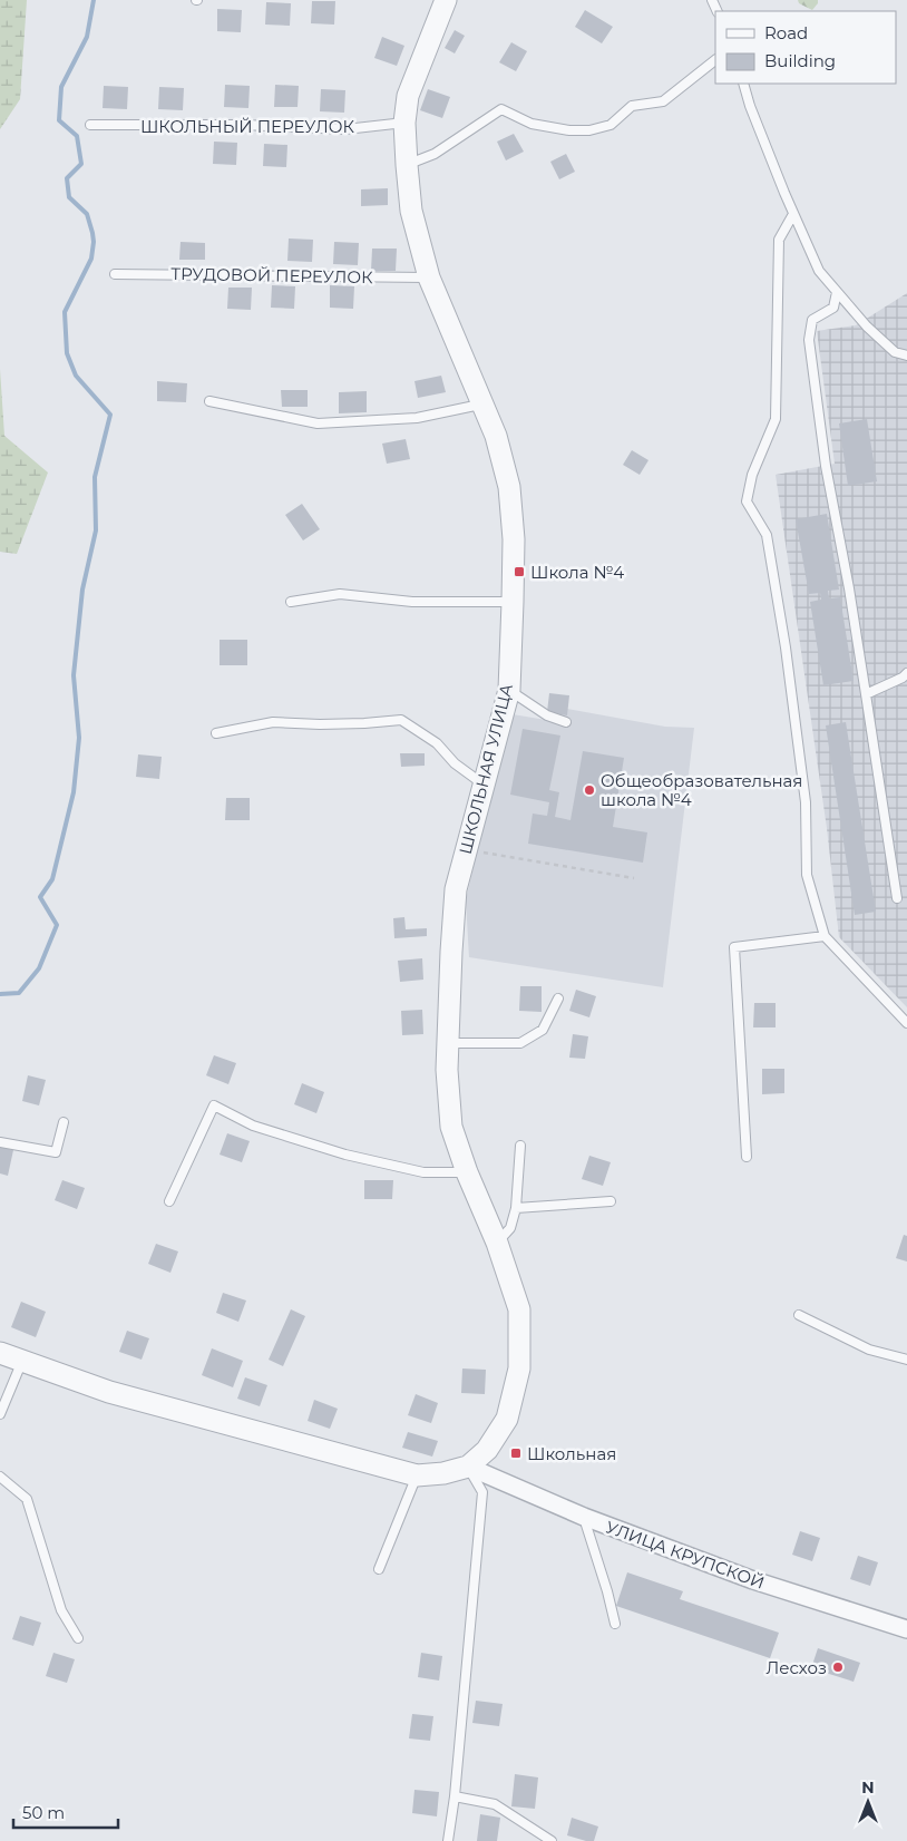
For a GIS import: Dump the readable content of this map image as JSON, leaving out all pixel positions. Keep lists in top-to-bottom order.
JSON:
{
  "streets": {
    "street": ["ШКОЛЬНАЯ УЛИЦА", "УЛИЦА КРУПСКОЙ"],
    "lane": ["ШКОЛЬНЫЙ ПЕРЕУЛОК", "ТРУДОВОЙ ПЕРЕУЛОК"]
  },
  "crossings": [
    ["ШКОЛЬНЫЙ ПЕРЕУЛОК", "ШКОЛЬНАЯ УЛИЦА"],
    ["ТРУДОВОЙ ПЕРЕУЛОК", "ШКОЛЬНАЯ УЛИЦА"],
    ["ШКОЛЬНАЯ УЛИЦА", "УЛИЦА КРУПСКОЙ"]
  ],
  "places": {
    "transit": ["Школа №4", "Школьная"],
    "other": ["Общеобразовательная школа №4", "Лесхоз"]
  },
  "legend": ["Road", "Building"],
  "scale_bar": "50 m",
  "north": "top"
}
